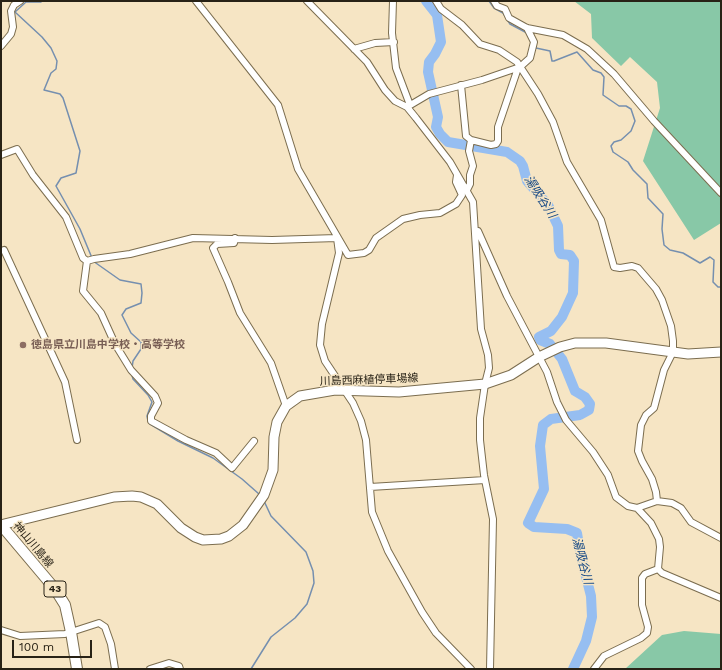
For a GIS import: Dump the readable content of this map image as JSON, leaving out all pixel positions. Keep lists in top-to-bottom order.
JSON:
{
  "streets": {
    "main road": ["川島西麻植停車場線", "神山川島線", "43"]
  },
  "water": ["湯吸谷川"],
  "places": ["徳島県立川島中学校・高等学校"],
  "scale_bar": "100 m"
}
